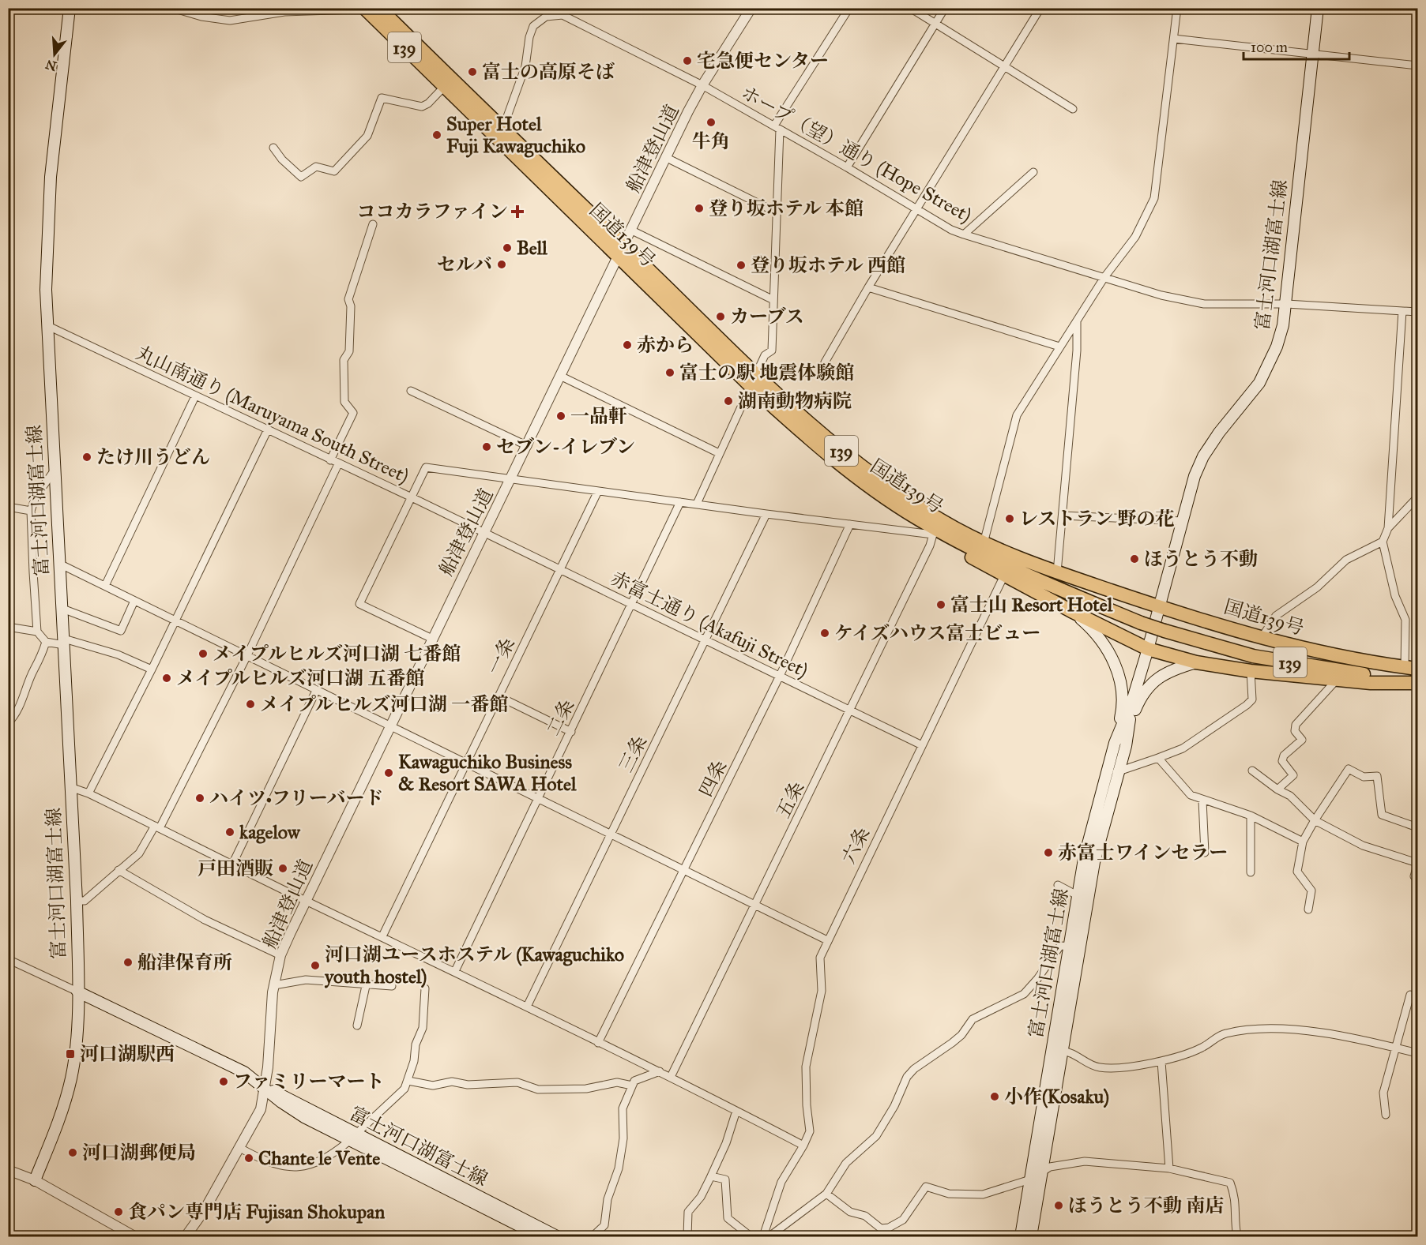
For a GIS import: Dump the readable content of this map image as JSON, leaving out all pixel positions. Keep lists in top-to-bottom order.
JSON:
{
  "streets": {
    "highway": ["139", "国道139号"],
    "main road": ["富士河口湖富士線"],
    "street": [
      "船津登山道",
      "ホープ（望）通り (Hope Street)",
      "丸山南通り (Maruyama South Street)",
      "赤富士通り (Akafuji Street)",
      "一条",
      "二条",
      "三条",
      "四条",
      "五条",
      "六条"
    ]
  },
  "crossings": [
    ["船津登山道", "ホープ（望）通り (Hope Street)"],
    ["船津登山道", "国道139号"],
    ["船津登山道", "富士河口湖富士線"],
    ["船津登山道", "丸山南通り (Maruyama South Street)"],
    ["船津登山道", "赤富士通り (Akafuji Street)"],
    ["ホープ（望）通り (Hope Street)", "国道139号"],
    ["ホープ（望）通り (Hope Street)", "富士河口湖富士線"],
    ["国道139号", "富士河口湖富士線"],
    ["富士河口湖富士線", "丸山南通り (Maruyama South Street)"],
    ["丸山南通り (Maruyama South Street)", "赤富士通り (Akafuji Street)"],
    ["赤富士通り (Akafuji Street)", "一条"],
    ["赤富士通り (Akafuji Street)", "二条"],
    ["赤富士通り (Akafuji Street)", "三条"],
    ["赤富士通り (Akafuji Street)", "四条"],
    ["赤富士通り (Akafuji Street)", "五条"],
    ["赤富士通り (Akafuji Street)", "六条"]
  ],
  "places": {
    "other": [
      "宅急便センター",
      "富士の高原そば",
      "牛角",
      "Super Hotel Fuji Kawaguchiko",
      "登り坂ホテル 本館",
      "Bell",
      "セルバ",
      "登り坂ホテル 西館",
      "カーブス",
      "赤から",
      "富士の駅 地震体験館",
      "湖南動物病院",
      "一品軒",
      "セブン-イレブン",
      "たけ川うどん",
      "レストラン 野の花",
      "ほうとう不動",
      "富士山 Resort Hotel",
      "ケイズハウス富士ビュー",
      "メイプルヒルズ河口湖 七番館",
      "メイプルヒルズ河口湖 五番館",
      "メイプルヒルズ河口湖 一番館",
      "Kawaguchiko Business & Resort SAWA Hotel",
      "ハイツ•フリーバード",
      "kagelow",
      "赤富士ワインセラー",
      "戸田酒販",
      "船津保育所",
      "河口湖ユースホステル (Kawaguchiko youth hostel)",
      "ファミリーマート",
      "小作(Kosaku)",
      "河口湖郵便局",
      "Chante le Vente",
      "ほうとう不動 南店",
      "食パン専門店 Fujisan Shokupan"
    ],
    "health": ["ココカラファイン"],
    "transit": ["河口湖駅西"]
  },
  "scale_bar": "100 m",
  "north": "bottom"
}
